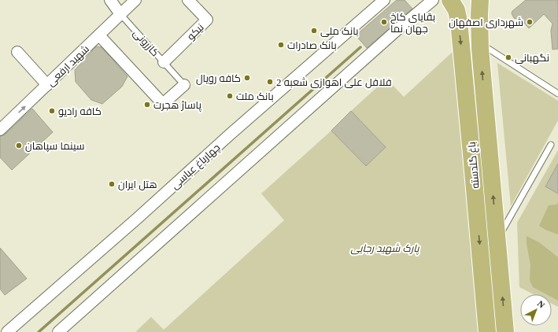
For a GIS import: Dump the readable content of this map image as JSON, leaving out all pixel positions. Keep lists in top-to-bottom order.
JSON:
{
  "streets": {
    "main road": ["باغ گلدسته"],
    "street": [
      "نیکو",
      "کازرونی",
      "شهید ارفعی",
      "چهارباغ عباسی"
    ]
  },
  "crossings": [
    ["نیکو", "کازرونی"],
    ["کازرونی", "شهید ارفعی"]
  ],
  "parks": ["پارک شهید رجایی"],
  "places": [
    "بقایای کاخ جهان نما",
    "شهرداری اصفهان",
    "بانک ملی",
    "بانک صادرات",
    "نگهبانی",
    "کافه رویال",
    "فلافل علی اهوازی شعبه 2",
    "بانک ملت",
    "پاساژ هجرت",
    "کافه رادیو",
    "سینما سپاهان",
    "هتل ایران"
  ],
  "north": "top right"
}
